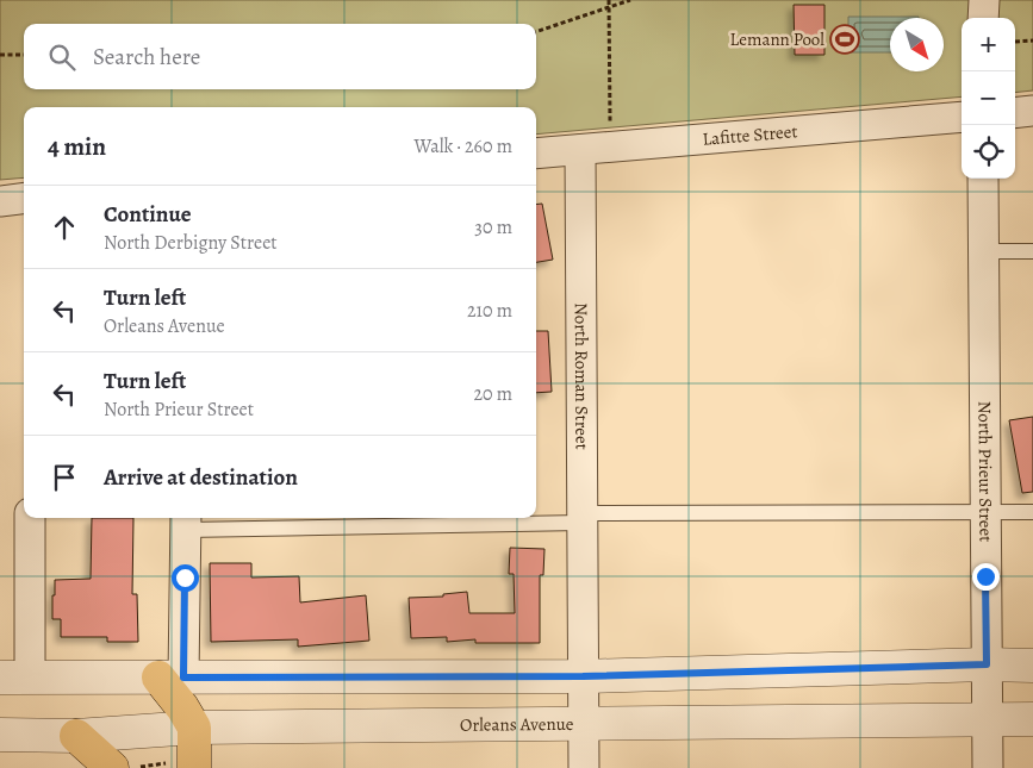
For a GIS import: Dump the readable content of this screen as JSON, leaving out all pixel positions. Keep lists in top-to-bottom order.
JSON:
{
  "streets": {
    "street": [
      "Lafitte Street",
      "North Roman Street",
      "North Prieur Street",
      "Orleans Avenue"
    ]
  },
  "crossings": [
    ["Lafitte Street", "North Roman Street"],
    ["North Roman Street", "Orleans Avenue"],
    ["North Prieur Street", "Orleans Avenue"]
  ],
  "places": {
    "sports": ["Lemann Pool"]
  },
  "north": "bottom right",
  "page": {
    "map_buttons": ["+", "−"],
    "search": "Search here",
    "heading": ["4 min", "Walk · 260 m"],
    "list": [
      ["Continue", "North Derbigny Street", "30 m"],
      ["Turn left", "Orleans Avenue", "210 m"],
      ["Turn left", "North Prieur Street", "20 m"],
      "Arrive at destination"
    ]
  }
}
